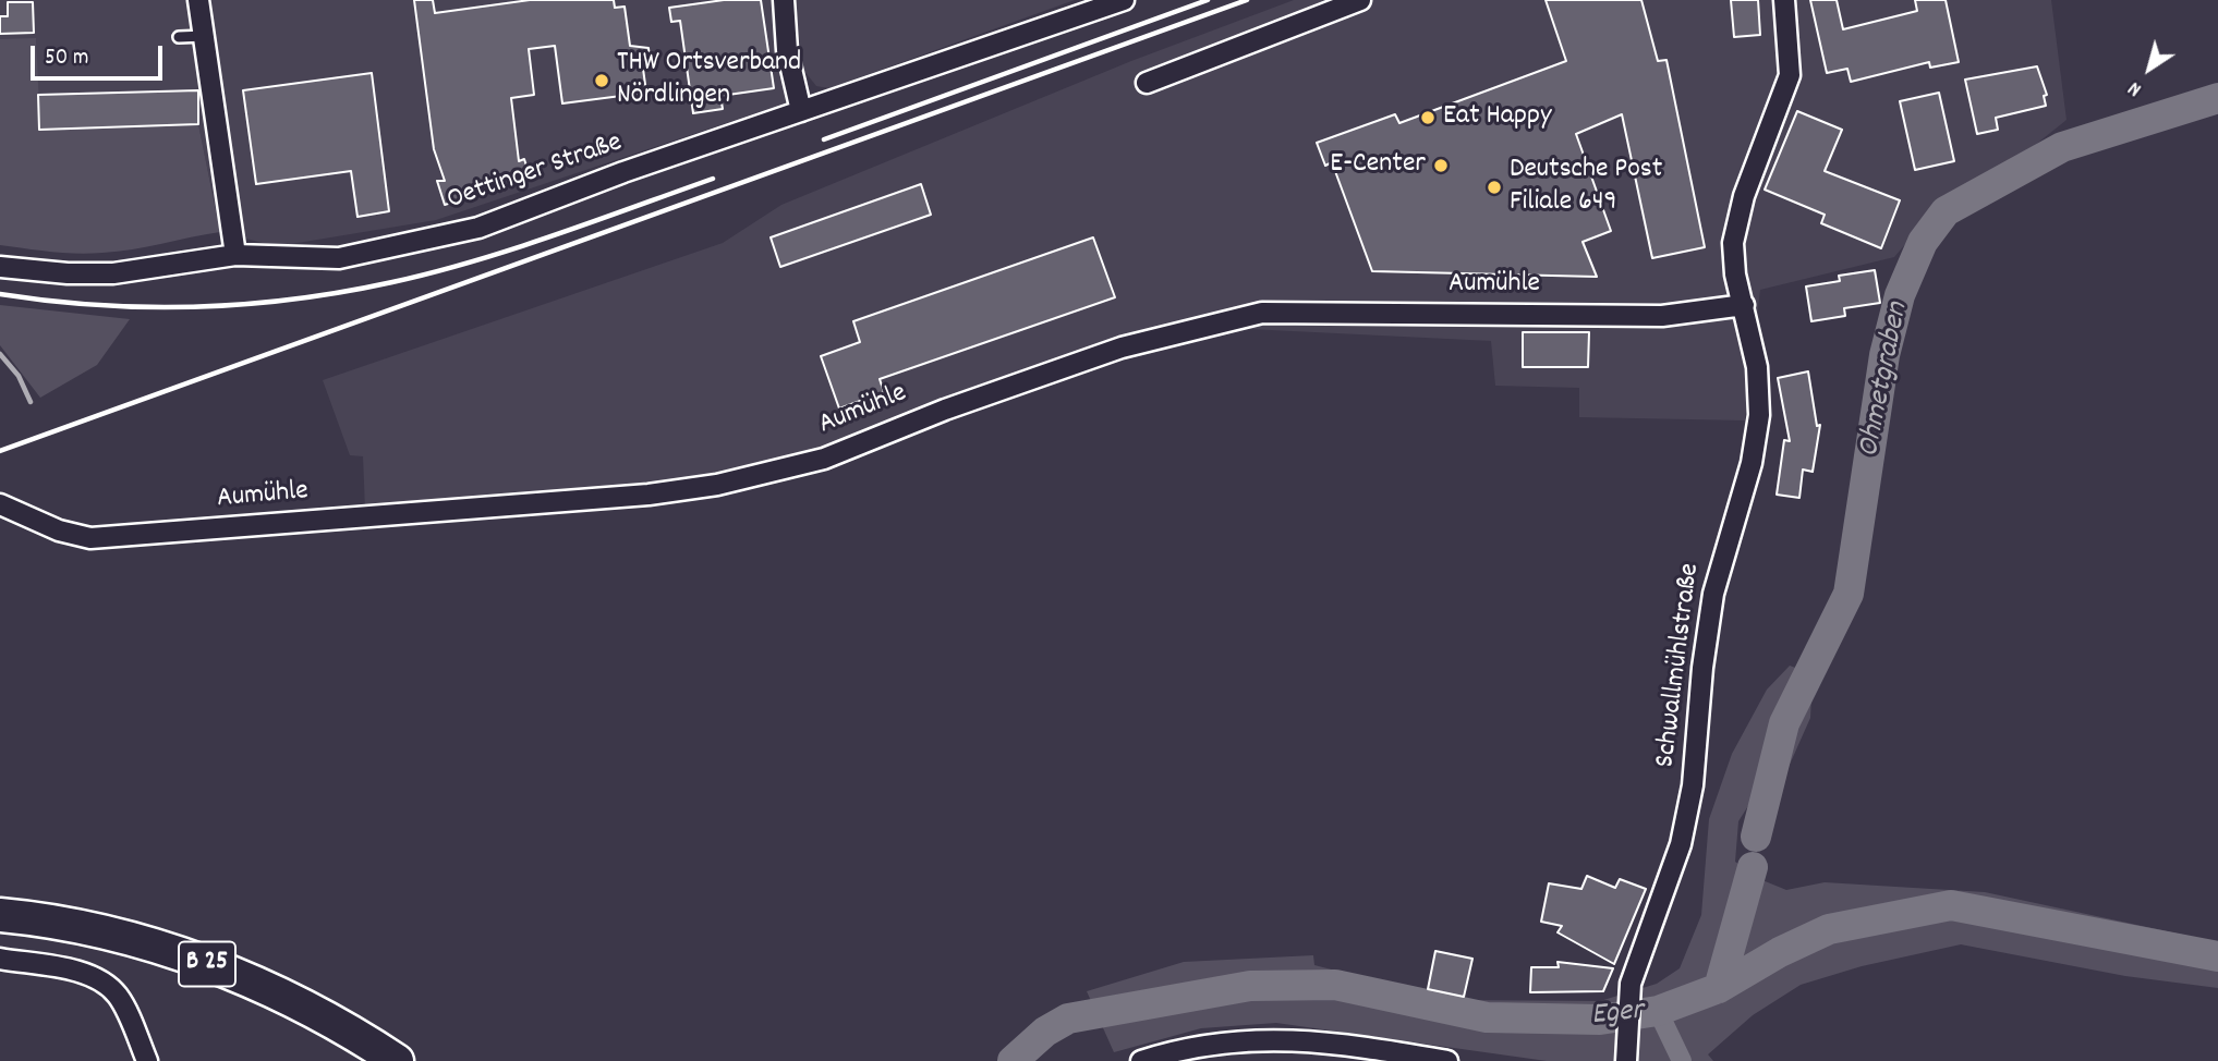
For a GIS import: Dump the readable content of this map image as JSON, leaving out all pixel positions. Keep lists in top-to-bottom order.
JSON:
{
  "streets": {
    "main road": ["B 25"],
    "street": ["Oettinger Straße", "Aumühle", "Schwallmühlstraße"]
  },
  "crossings": [
    ["Aumühle", "Schwallmühlstraße"]
  ],
  "water": ["Ohmetgraben", "Eger"],
  "places": [
    "THW Ortsverband Nördlingen",
    "Eat Happy",
    "E-Center",
    "Deutsche Post Filiale 649"
  ],
  "scale_bar": "50 m",
  "north": "bottom left"
}
